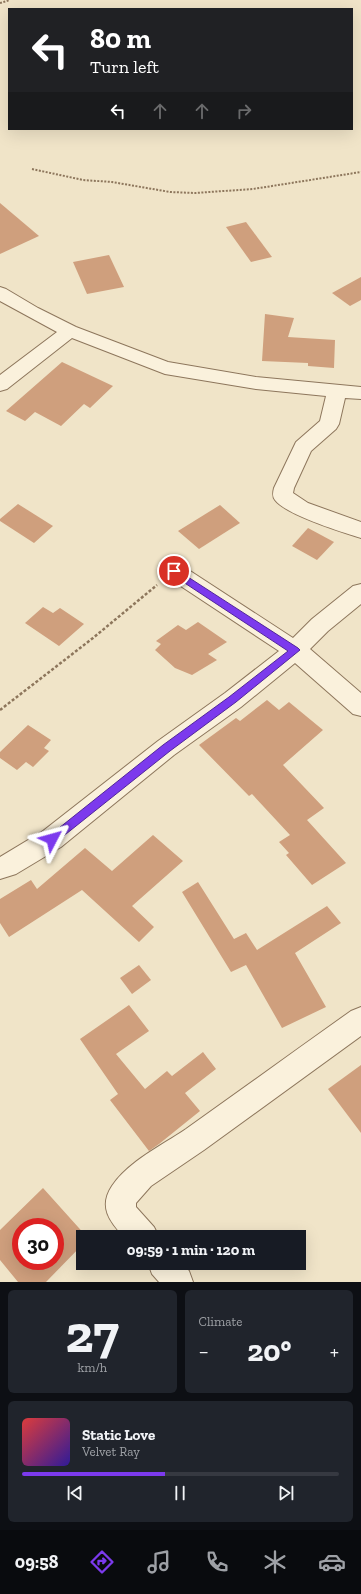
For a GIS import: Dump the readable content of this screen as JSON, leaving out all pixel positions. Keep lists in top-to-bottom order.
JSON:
{
  "page": {
    "turn": ["80 m", "Turn left"],
    "limit": "30",
    "trip": "09:59 · 1 min · 120 m",
    "tile": [
      ["27", "km/h"],
      "Climate"
    ],
    "heat": ["−", "20°", "+"],
    "song": ["Static Love", "Velvet Ray"],
    "tabs": "09:58"
  }
}
